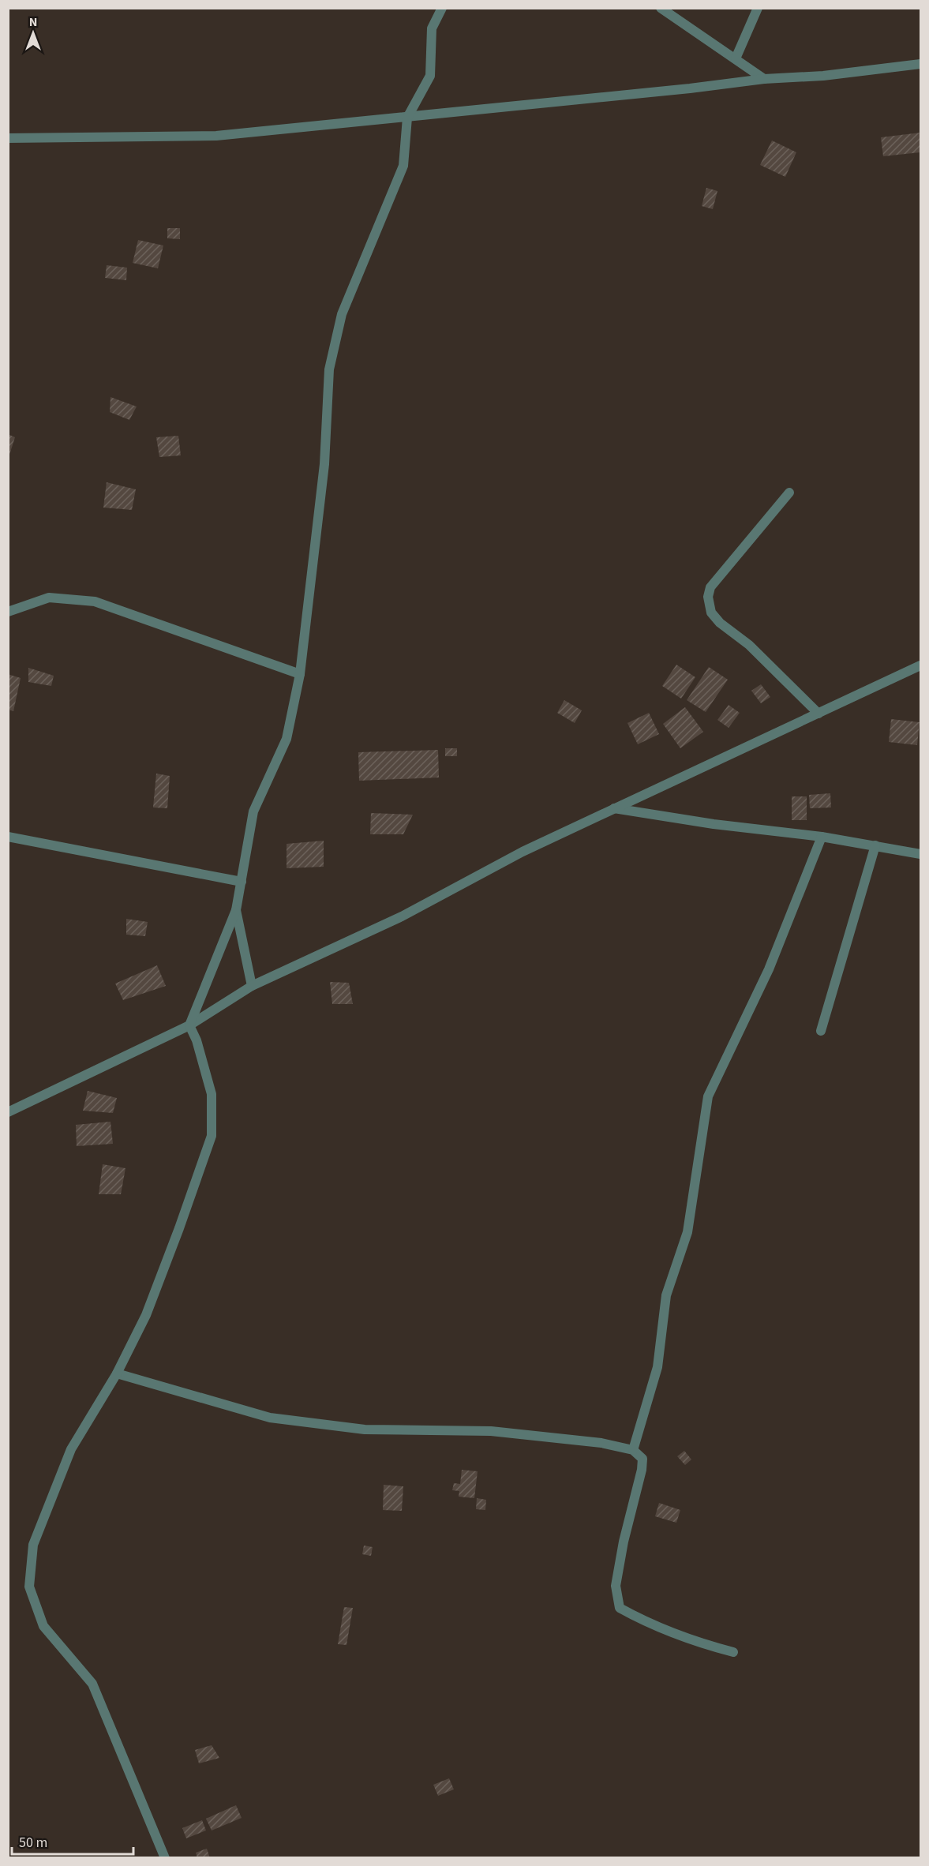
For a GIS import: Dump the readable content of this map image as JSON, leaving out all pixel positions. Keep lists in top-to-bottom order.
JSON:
{
  "scale_bar": "50 m",
  "north": "top"
}
